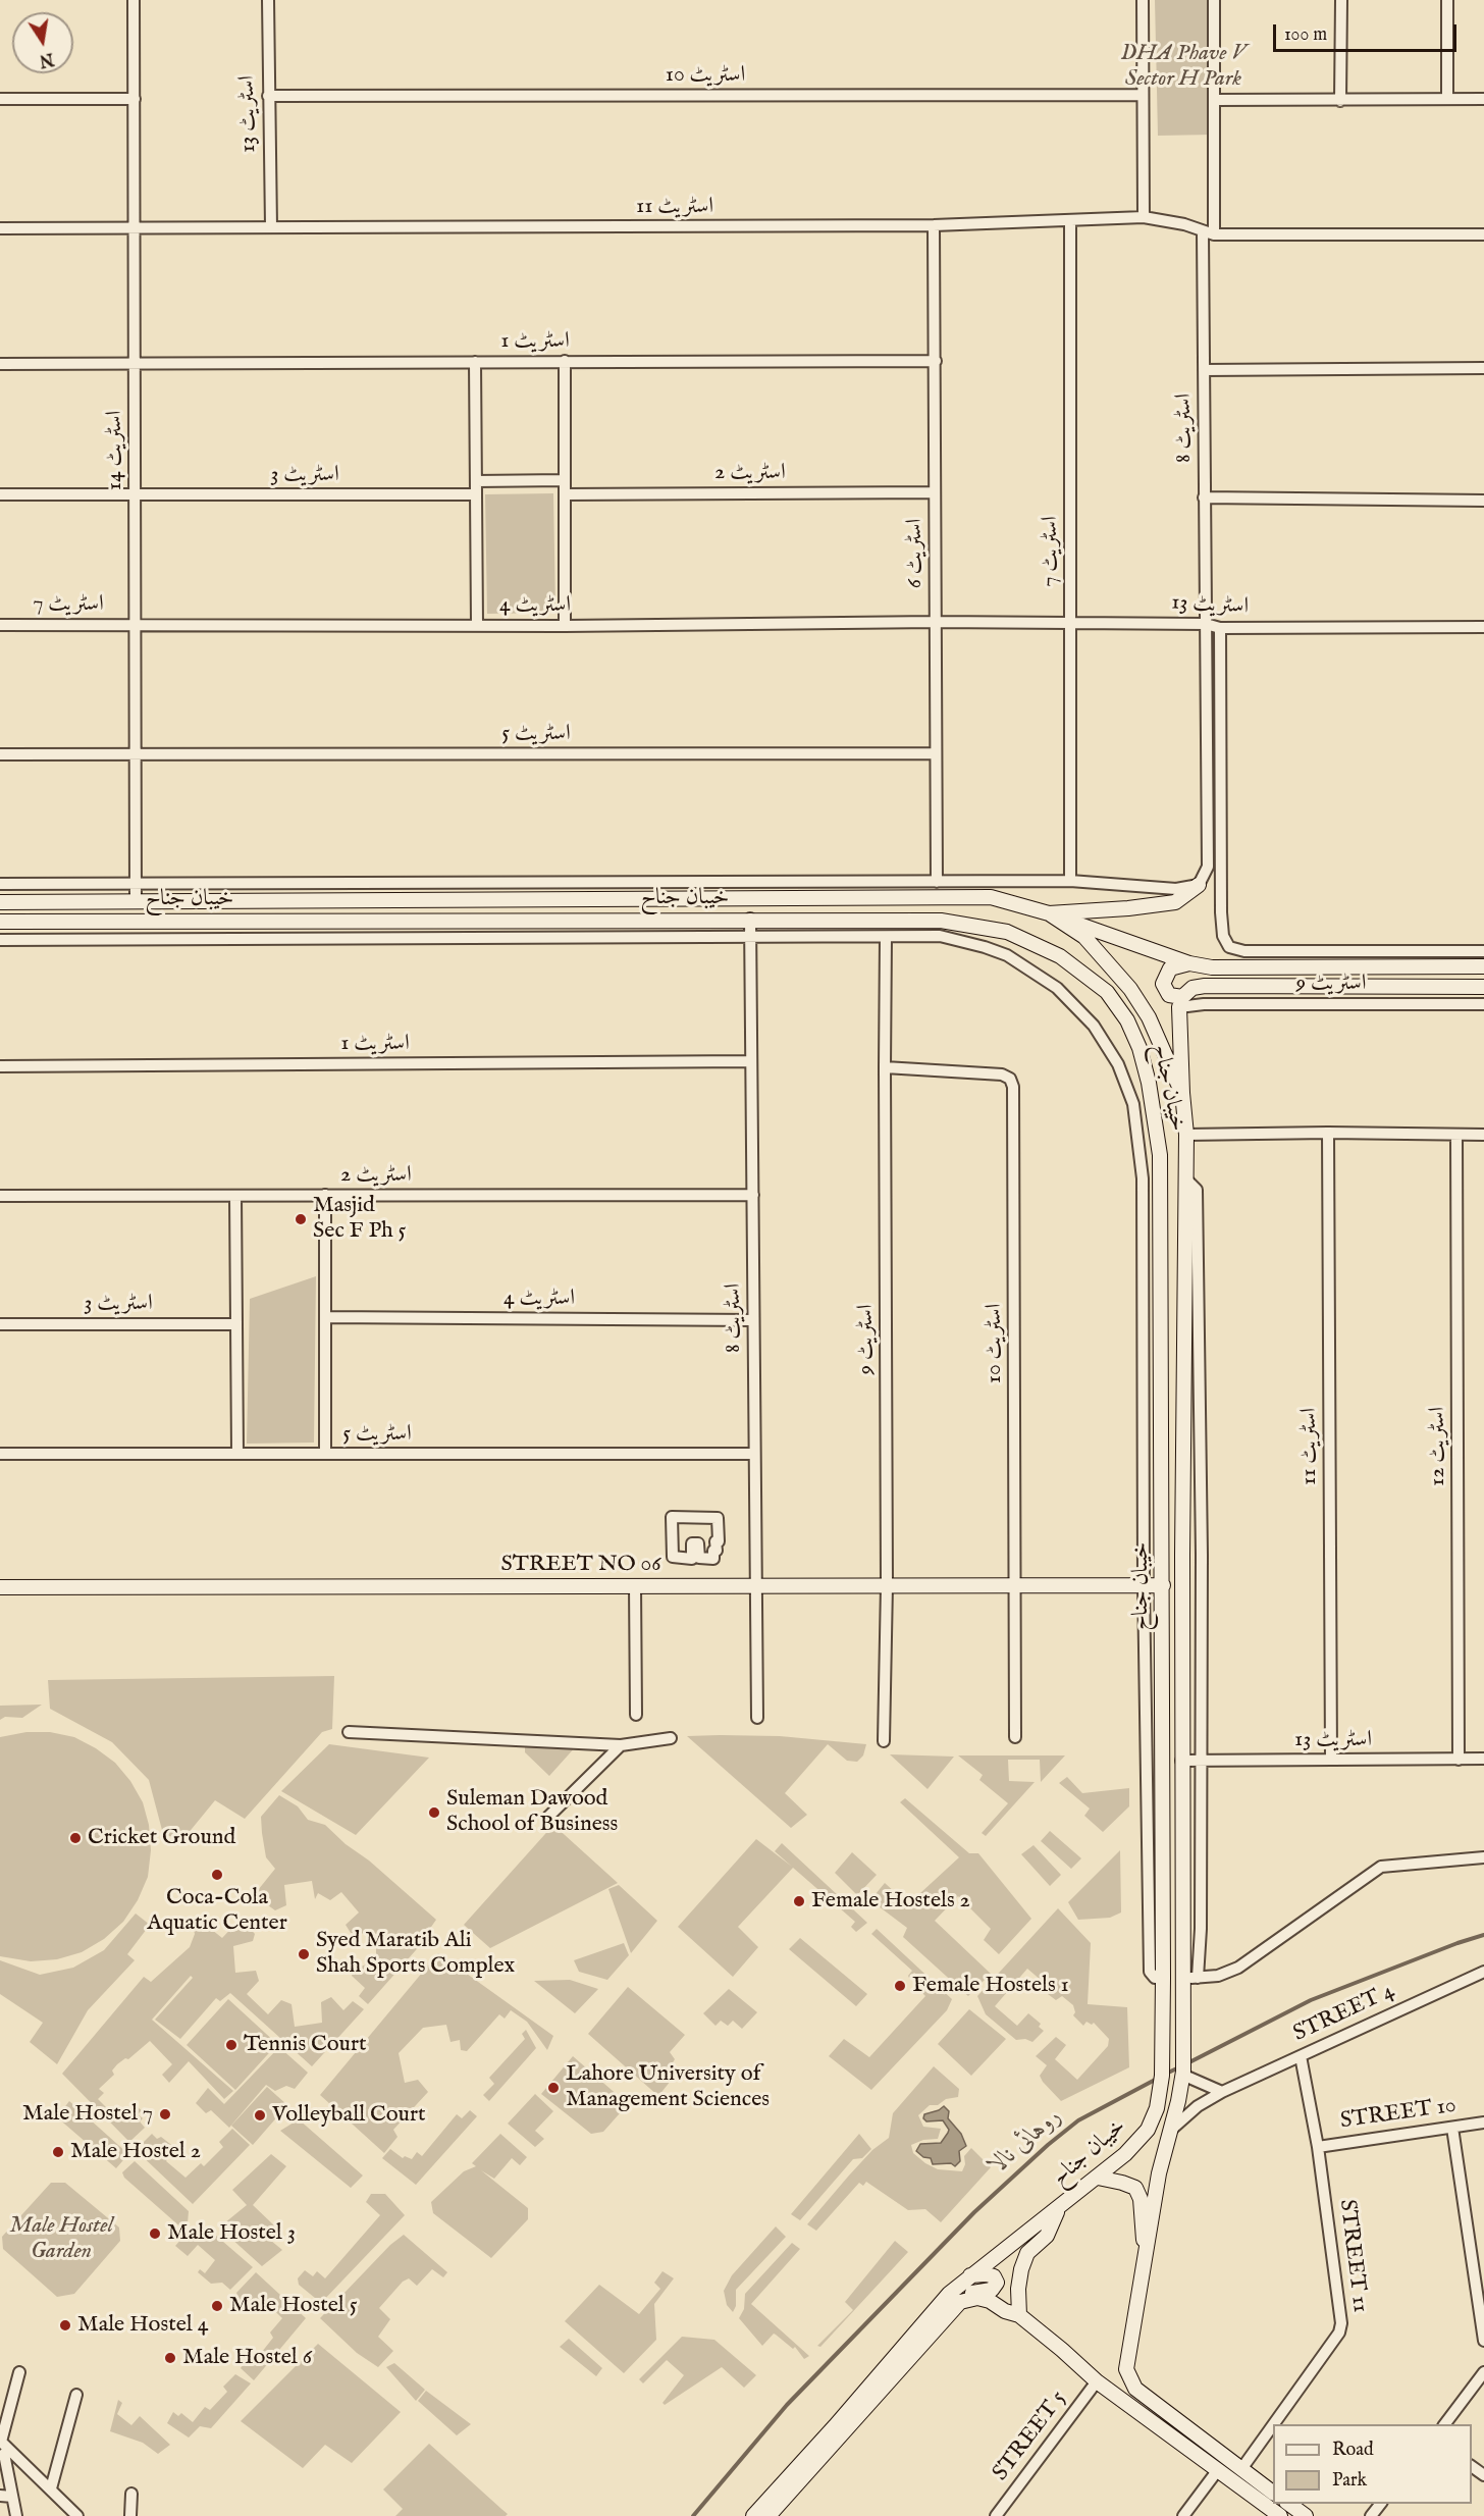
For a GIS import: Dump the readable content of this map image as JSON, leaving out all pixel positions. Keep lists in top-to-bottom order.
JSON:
{
  "streets": {
    "main road": ["خیبان جناح", "STREET NO 06"],
    "street": [
      "اسٹریٹ 10",
      "اسٹریٹ 13",
      "اسٹریٹ 11",
      "اسٹریٹ 1",
      "اسٹریٹ 8",
      "اسٹریٹ 14",
      "اسٹریٹ 2",
      "اسٹریٹ 3",
      "اسٹریٹ 7",
      "اسٹریٹ 6",
      "اسٹریٹ 4",
      "اسٹریٹ 5",
      "اسٹریٹ 9",
      "اسٹریٹ 12",
      "STREET 4",
      "STREET 10",
      "STREET 11",
      "STREET 5"
    ]
  },
  "crossings": [
    ["اسٹریٹ 10", "اسٹریٹ 13"],
    ["اسٹریٹ 10", "اسٹریٹ 9"],
    ["اسٹریٹ 10", "STREET NO 06"],
    ["اسٹریٹ 13", "اسٹریٹ 11"],
    ["اسٹریٹ 13", "اسٹریٹ 8"],
    ["اسٹریٹ 13", "اسٹریٹ 7"],
    ["اسٹریٹ 13", "اسٹریٹ 6"],
    ["اسٹریٹ 13", "اسٹریٹ 4"],
    ["اسٹریٹ 13", "خیبان جناح"],
    ["اسٹریٹ 13", "اسٹریٹ 12"],
    ["اسٹریٹ 11", "اسٹریٹ 8"],
    ["اسٹریٹ 11", "اسٹریٹ 14"],
    ["اسٹریٹ 11", "اسٹریٹ 7"],
    ["اسٹریٹ 11", "اسٹریٹ 6"],
    ["اسٹریٹ 1", "اسٹریٹ 8"],
    ["اسٹریٹ 1", "اسٹریٹ 14"],
    ["اسٹریٹ 1", "اسٹریٹ 6"],
    ["اسٹریٹ 8", "اسٹریٹ 2"],
    ["اسٹریٹ 8", "اسٹریٹ 4"],
    ["اسٹریٹ 8", "اسٹریٹ 5"],
    ["اسٹریٹ 8", "خیبان جناح"],
    ["اسٹریٹ 8", "STREET NO 06"],
    ["اسٹریٹ 14", "اسٹریٹ 3"],
    ["اسٹریٹ 14", "اسٹریٹ 7"],
    ["اسٹریٹ 14", "اسٹریٹ 4"],
    ["اسٹریٹ 14", "اسٹریٹ 5"],
    ["اسٹریٹ 14", "خیبان جناح"],
    ["اسٹریٹ 2", "اسٹریٹ 6"],
    ["اسٹریٹ 7", "اسٹریٹ 4"],
    ["اسٹریٹ 6", "اسٹریٹ 4"],
    ["اسٹریٹ 6", "اسٹریٹ 5"],
    ["خیبان جناح", "اسٹریٹ 9"],
    ["خیبان جناح", "STREET NO 06"],
    ["خیبان جناح", "STREET 4"],
    ["خیبان جناح", "STREET 11"],
    ["اسٹریٹ 9", "STREET NO 06"],
    ["STREET 4", "STREET 11"],
    ["STREET 10", "STREET 11"]
  ],
  "water": ["روہائی نالا"],
  "parks": ["DHA Phave V Sector H Park", "Male Hostel Garden"],
  "places": [
    "Masjid Sec F Ph 5",
    "Suleman Dawood School of Business",
    "Cricket Ground",
    "Coca-Cola Aquatic Center",
    "Female Hostels 2",
    "Syed Maratib Ali Shah Sports Complex",
    "Female Hostels 1",
    "Tennis Court",
    "Lahore University of Management Sciences",
    "Male Hostel 7",
    "Volleyball Court",
    "Male Hostel 2",
    "Male Hostel 3",
    "Male Hostel 5",
    "Male Hostel 4",
    "Male Hostel 6"
  ],
  "legend": ["Road", "Park"],
  "scale_bar": "100 m",
  "north": "bottom"
}
